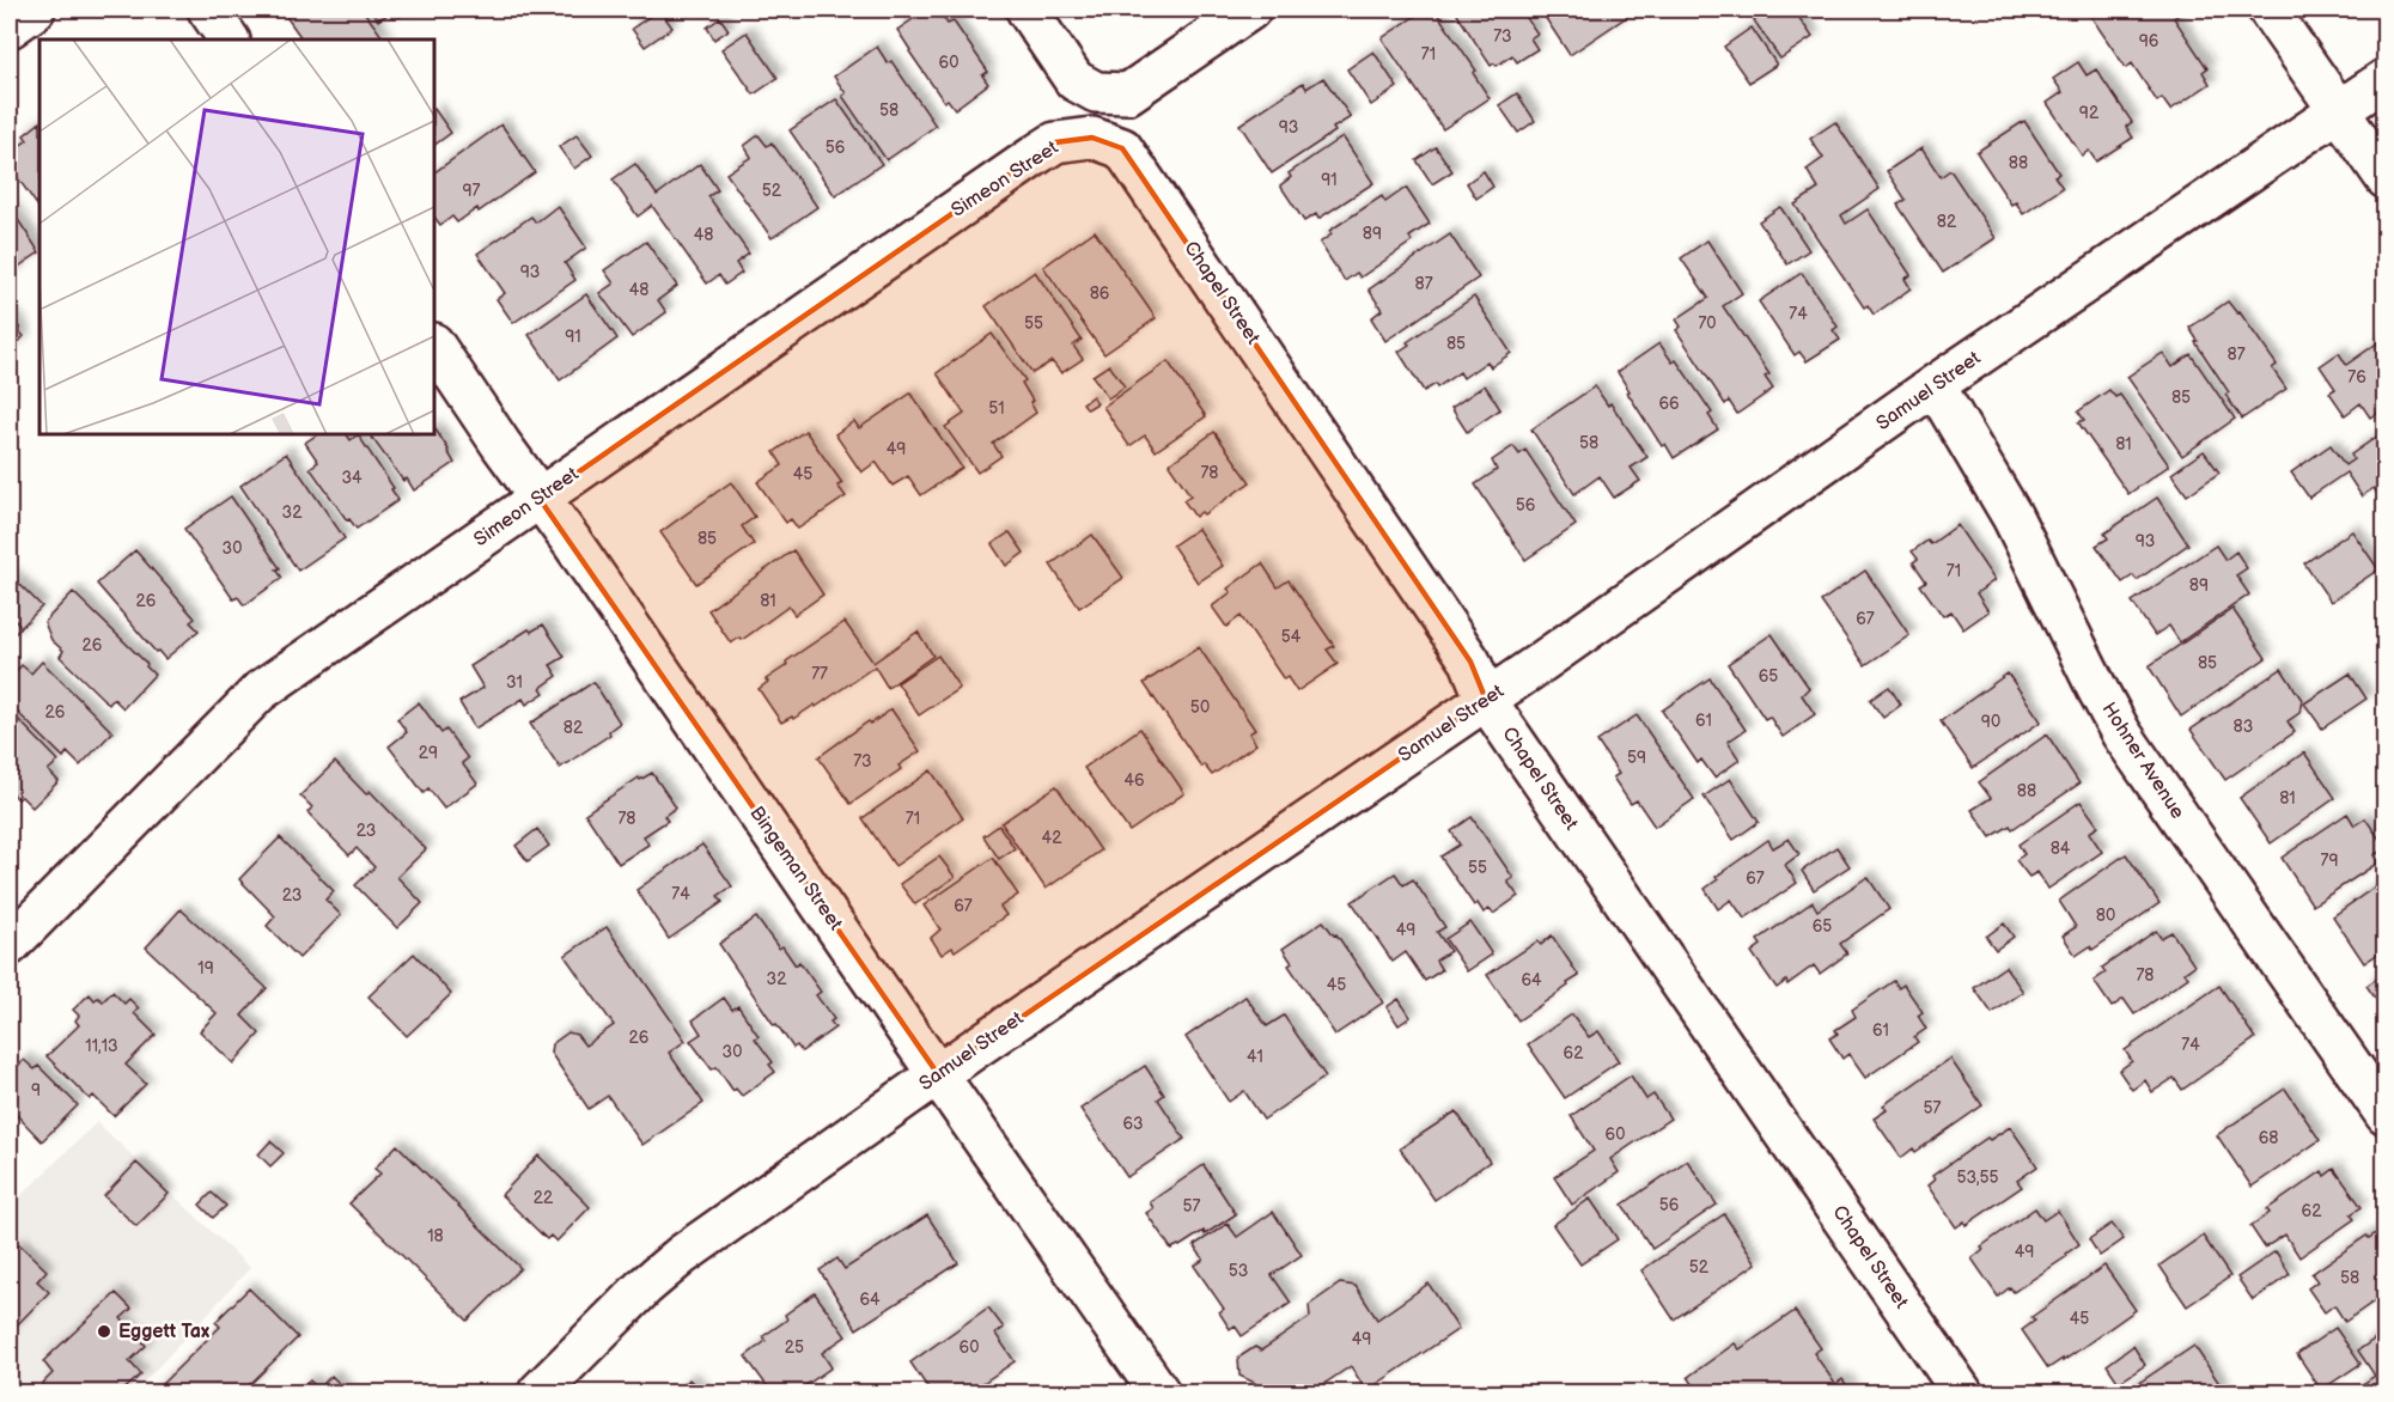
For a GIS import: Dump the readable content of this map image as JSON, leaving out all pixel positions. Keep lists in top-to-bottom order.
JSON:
{
  "streets": {
    "street": [
      "Simeon Street",
      "Chapel Street",
      "Samuel Street",
      "Hohner Avenue",
      "Bingeman Street"
    ]
  },
  "crossings": [
    ["Simeon Street", "Chapel Street"],
    ["Simeon Street", "Bingeman Street"],
    ["Chapel Street", "Samuel Street"],
    ["Samuel Street", "Hohner Avenue"],
    ["Samuel Street", "Bingeman Street"]
  ],
  "places": ["Eggett Tax"],
  "house_numbers": [
    "73",
    "96",
    "71",
    "60",
    "58",
    "92",
    "93",
    "56",
    "88",
    "91",
    "97",
    "52",
    "82",
    "89",
    "48",
    "93",
    "87",
    "48",
    "86",
    "74",
    "55",
    "70",
    "91",
    "85",
    "87",
    "76",
    "85",
    "66",
    "51",
    "58",
    "81",
    "49",
    "78",
    "45",
    "34",
    "56",
    "32",
    "85",
    "93",
    "30",
    "71",
    "89",
    "26",
    "81",
    "67",
    "54",
    "26",
    "85",
    "77",
    "65",
    "31",
    "50",
    "26",
    "61",
    "90",
    "83",
    "82",
    "29",
    "59",
    "73",
    "46",
    "88",
    "81",
    "78",
    "71",
    "23",
    "42",
    "84",
    "79",
    "55",
    "67",
    "74",
    "23",
    "67",
    "80",
    "65",
    "49",
    "19",
    "78",
    "32",
    "64",
    "45",
    "61",
    "26",
    "74",
    "11,13",
    "30",
    "62",
    "41",
    "9",
    "57",
    "63",
    "60",
    "68",
    "53,55",
    "22",
    "56",
    "57",
    "62",
    "18",
    "49",
    "52",
    "53",
    "58",
    "64",
    "45",
    "49",
    "25",
    "60"
  ]
}
